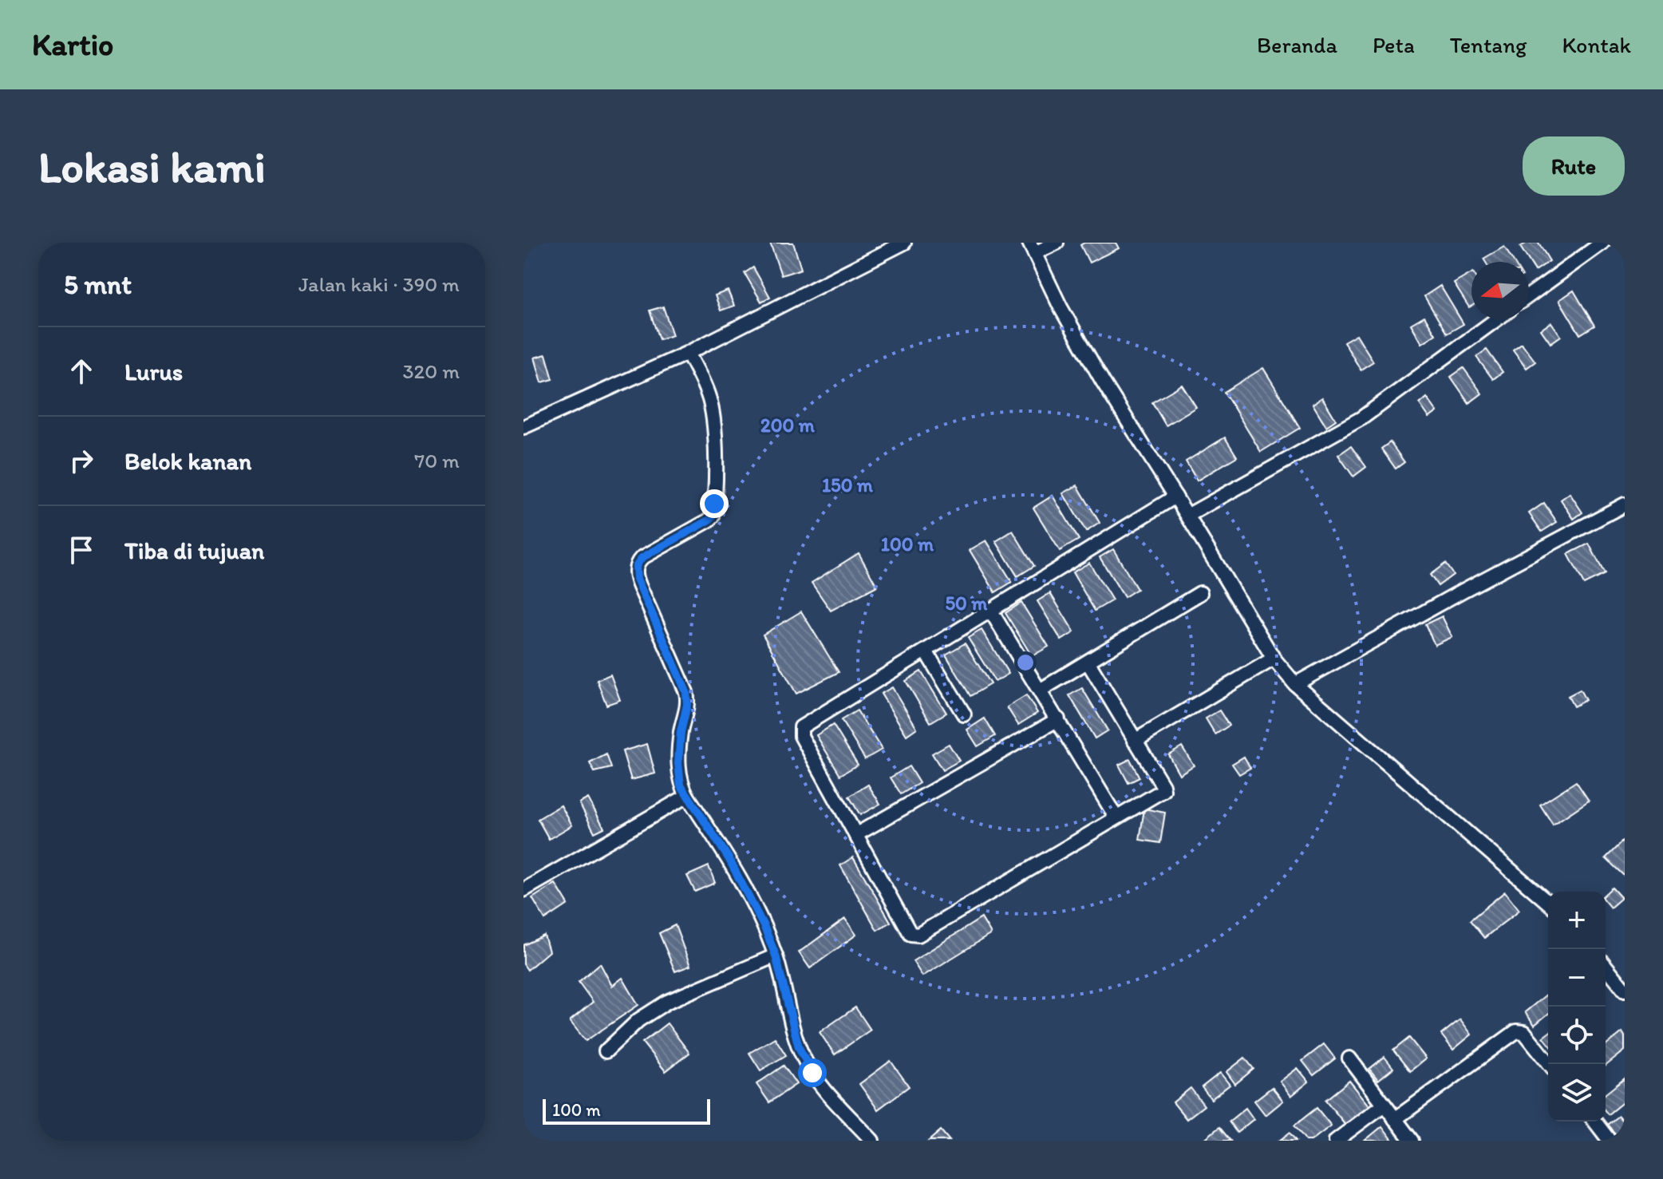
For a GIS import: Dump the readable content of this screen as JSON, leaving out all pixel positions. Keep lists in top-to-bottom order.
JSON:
{
  "scale_bar": "100 m",
  "north": "left",
  "page": {
    "header": "Kartio",
    "nav": [
      "Beranda",
      "Peta",
      "Tentang",
      "Kontak"
    ],
    "buttons": "Rute",
    "title": "Lokasi kami",
    "heading": ["5 mnt", "Jalan kaki · 390 m"],
    "list": [
      ["Lurus", "320 m"],
      ["Belok kanan", "70 m"],
      "Tiba di tujuan"
    ],
    "map_buttons": ["+", "−"],
    "scale": "100 m"
  },
  "rings": [
    "200 m",
    "150 m",
    "100 m",
    "50 m"
  ]
}
